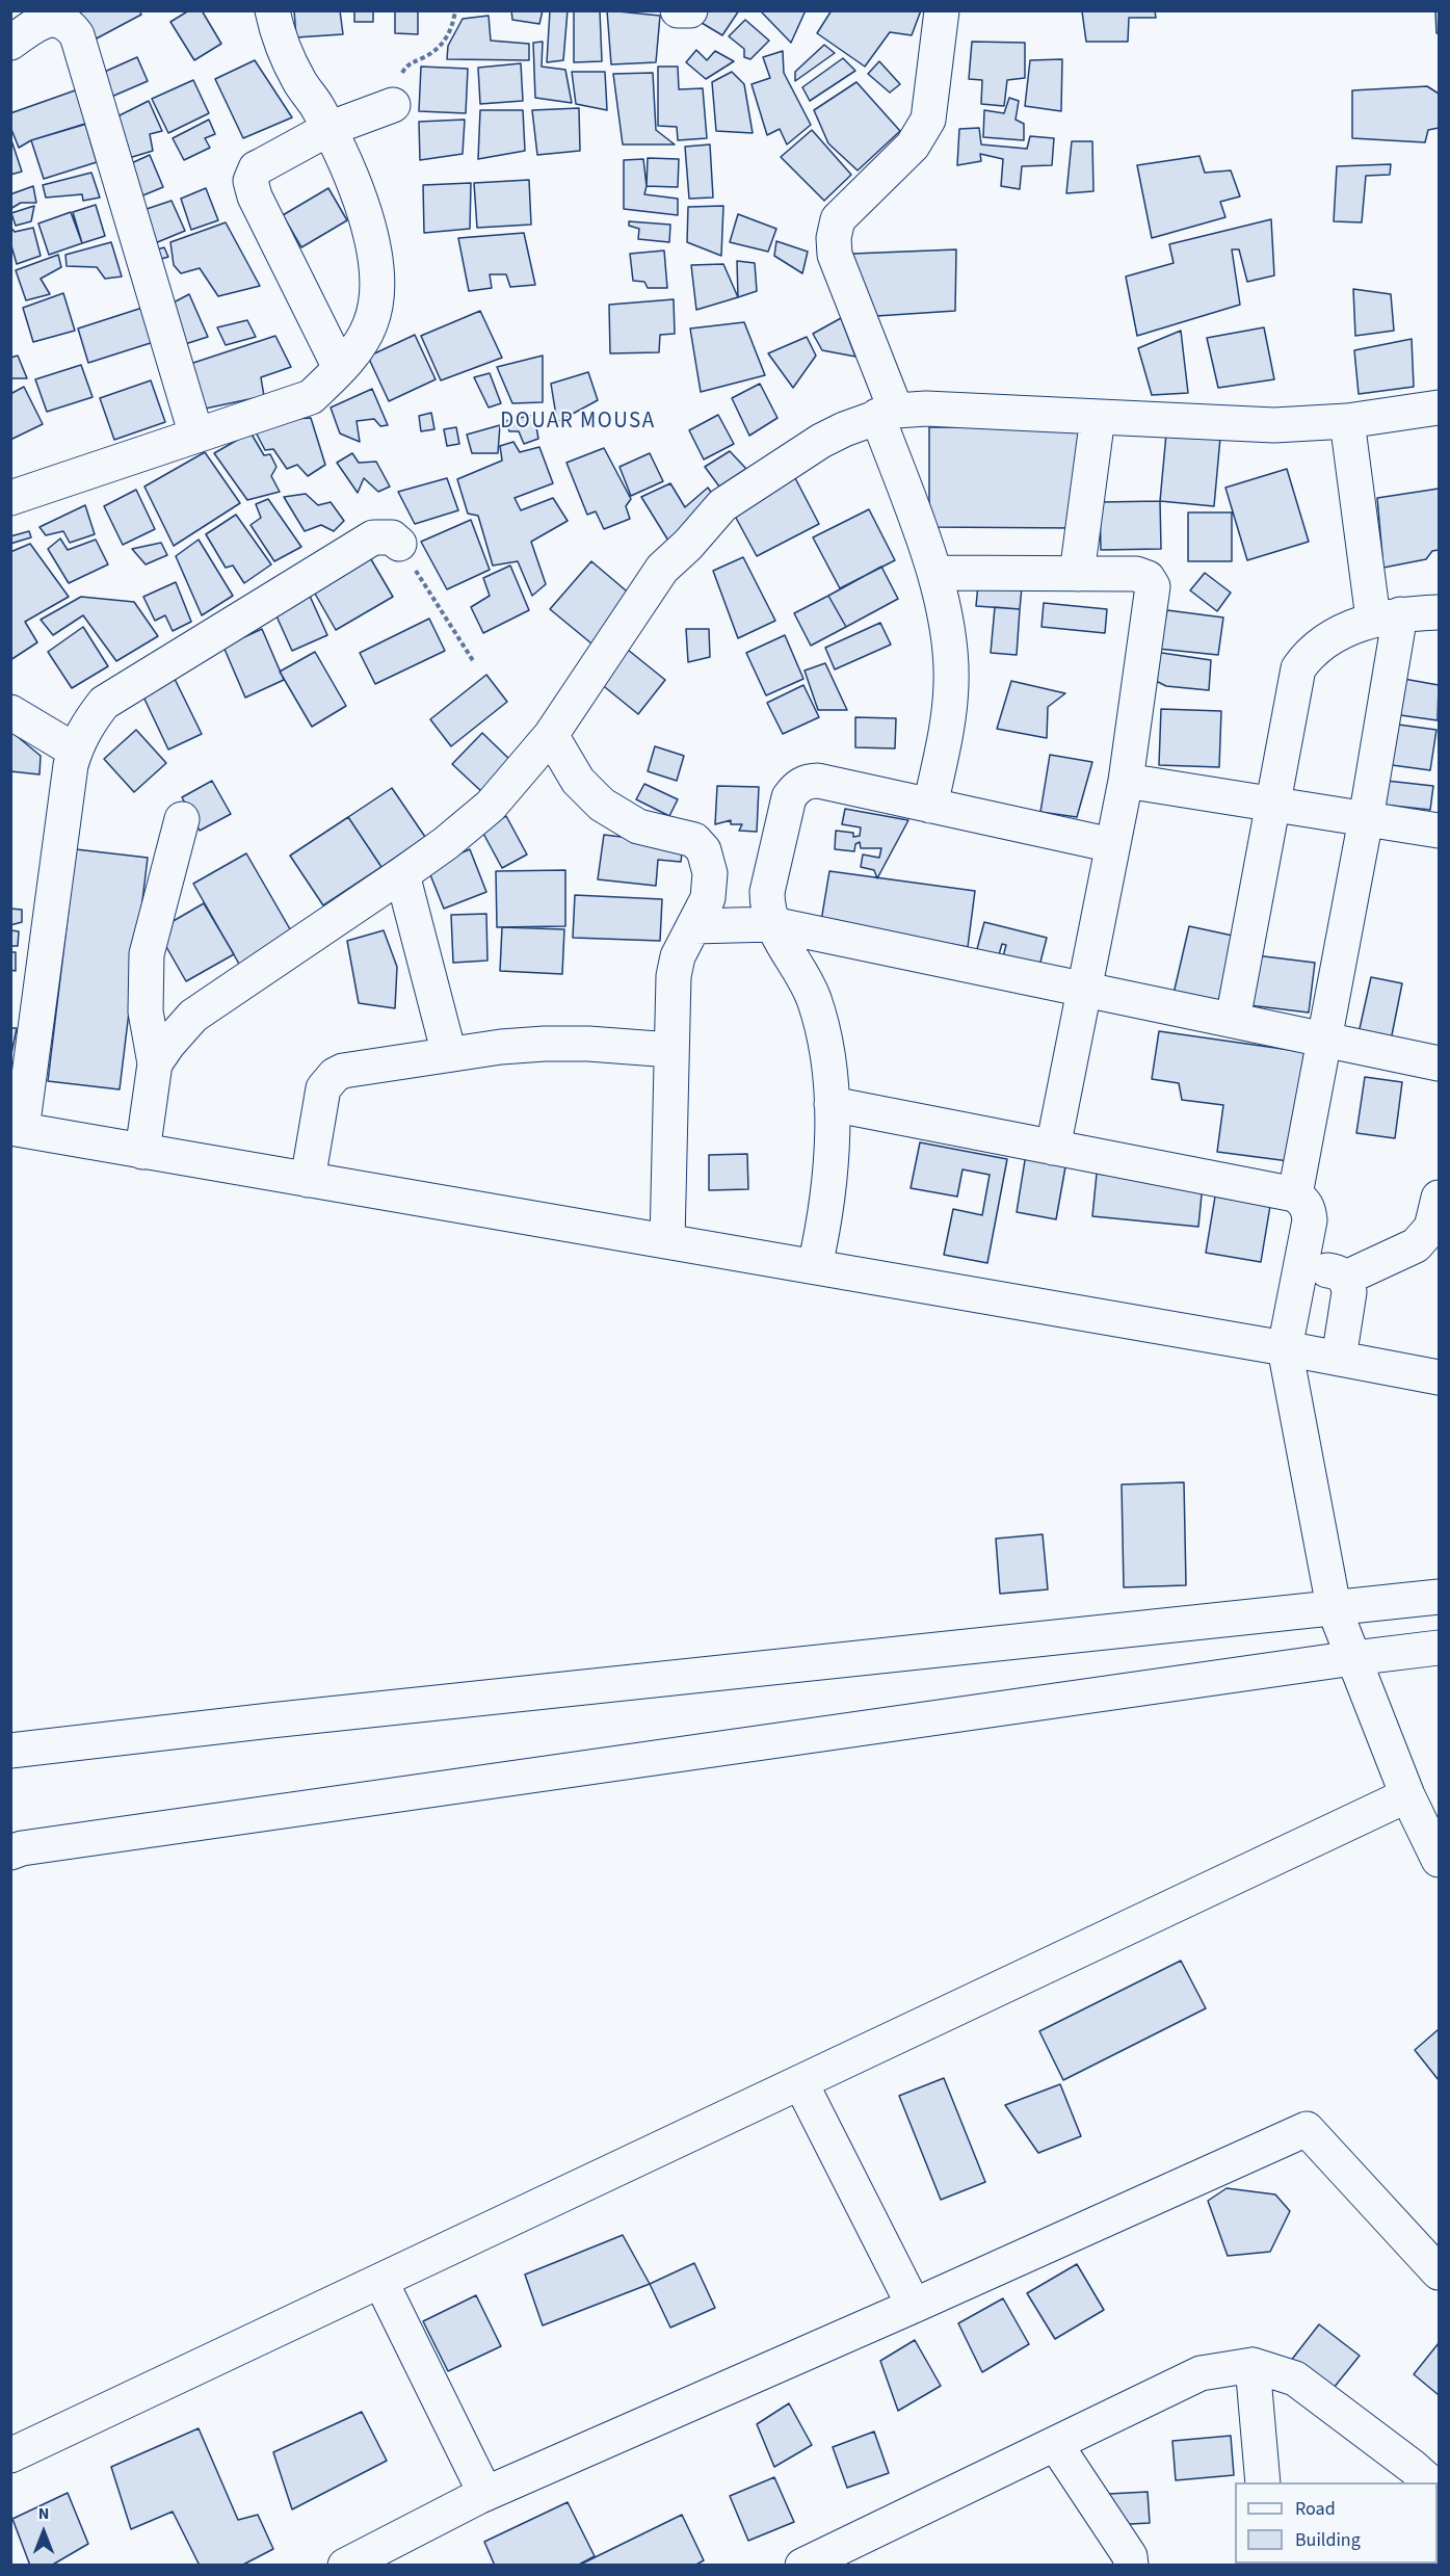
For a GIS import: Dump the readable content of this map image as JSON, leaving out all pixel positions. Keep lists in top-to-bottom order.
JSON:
{
  "districts": ["DOUAR MOUSA"],
  "legend": ["Road", "Building"],
  "north": "top"
}
